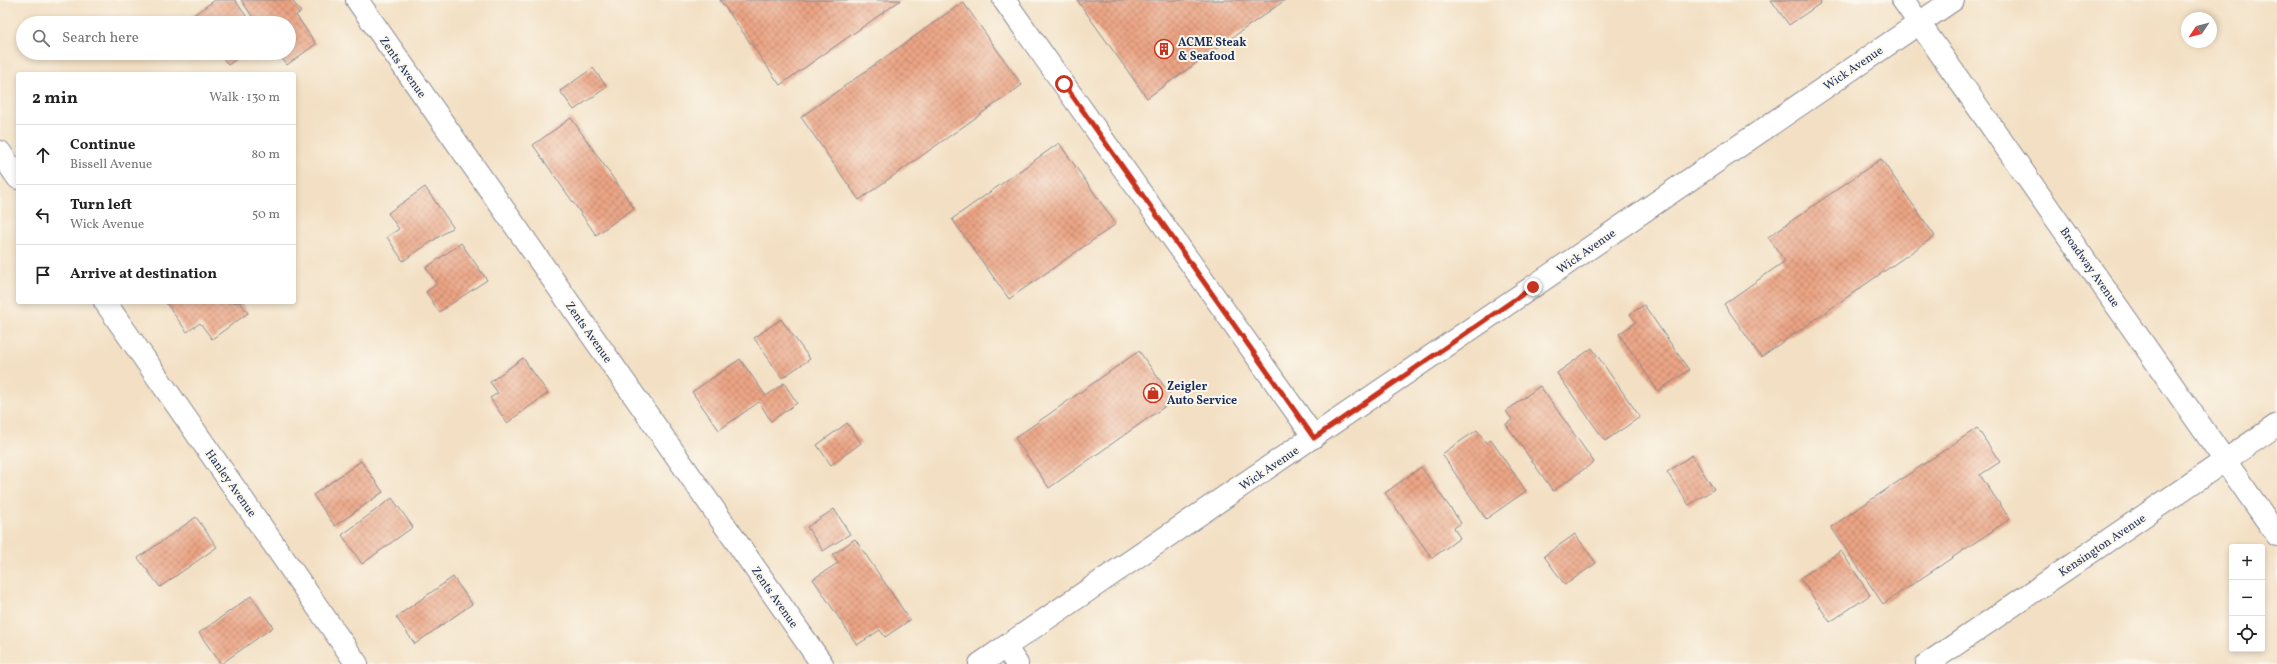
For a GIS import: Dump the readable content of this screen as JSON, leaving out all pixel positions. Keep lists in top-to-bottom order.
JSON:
{
  "streets": {
    "street": [
      "Zents Avenue",
      "Wick Avenue",
      "Broadway Avenue",
      "Hanley Avenue",
      "Kensington Avenue"
    ]
  },
  "crossings": [
    ["Wick Avenue", "Broadway Avenue"],
    ["Broadway Avenue", "Kensington Avenue"]
  ],
  "places": {
    "building": ["ACME Steak & Seafood"],
    "shop": ["Zeigler Auto Service"]
  },
  "north": "bottom left",
  "page": {
    "search": "Search here",
    "heading": ["2 min", "Walk · 130 m"],
    "list": [
      ["Continue", "Bissell Avenue", "80 m"],
      ["Turn left", "Wick Avenue", "50 m"],
      "Arrive at destination"
    ],
    "map_buttons": ["+", "−"]
  }
}
